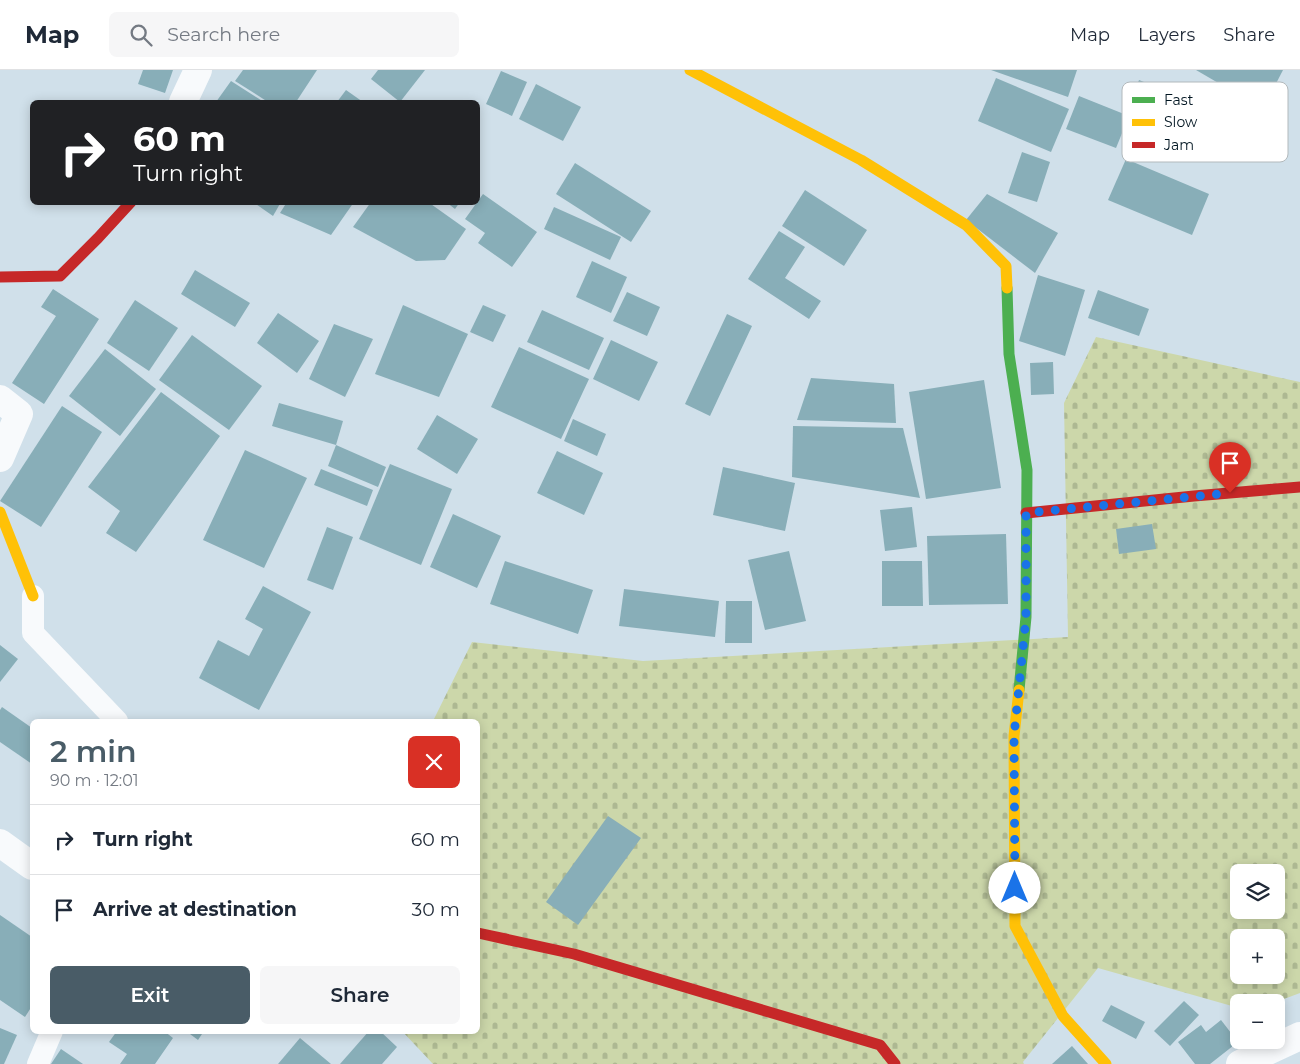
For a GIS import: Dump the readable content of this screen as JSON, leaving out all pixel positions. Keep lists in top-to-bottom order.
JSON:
{
  "legend": ["Fast", "Slow", "Jam"],
  "page": {
    "header": "Map",
    "search": "Search here",
    "nav": ["Map", "Layers", "Share"],
    "turn": ["60 m", "Turn right"],
    "heading": ["2 min", "90 m · 12:01"],
    "list": [
      {
        "name": "Turn right",
        "value": "60 m"
      },
      {
        "name": "Arrive at destination",
        "value": "30 m"
      }
    ],
    "map_buttons": ["+", "−"],
    "buttons": ["Exit", "Share"]
  }
}
